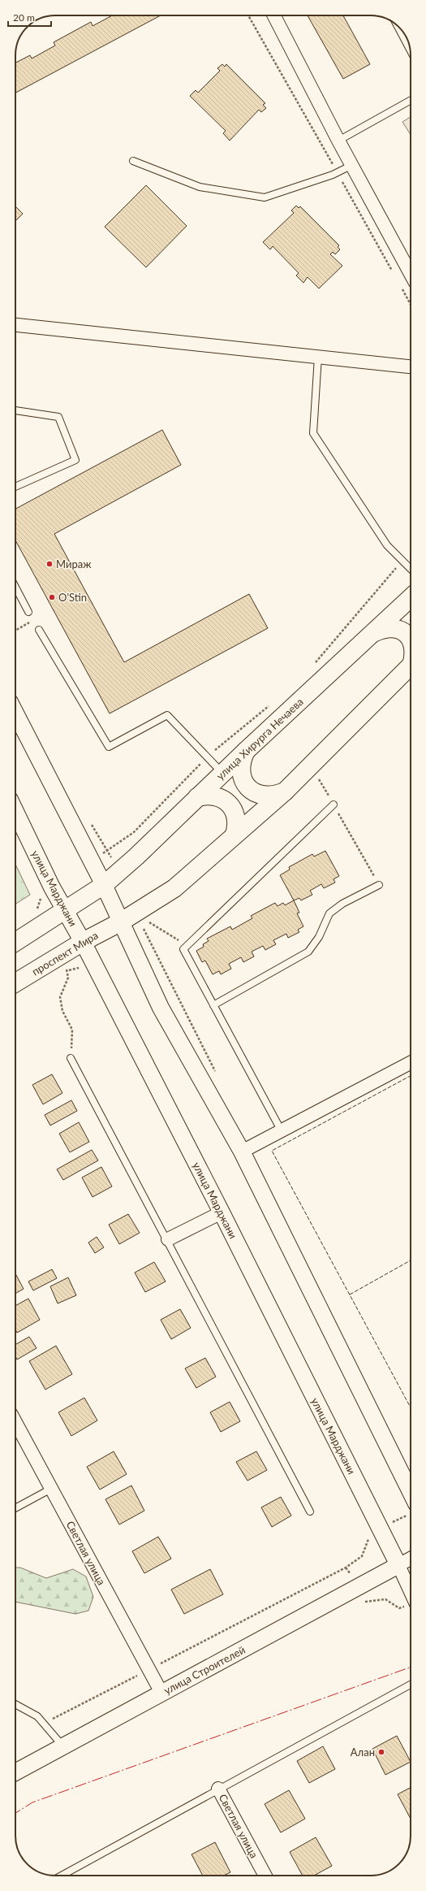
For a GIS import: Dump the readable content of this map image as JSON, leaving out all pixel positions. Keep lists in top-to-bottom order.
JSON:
{
  "streets": {
    "main road": ["улица Хирурга Нечаева", "проспект Мира"],
    "street": ["улица Марджани", "Светлая улица", "улица Строителей"]
  },
  "crossings": [
    ["улица Марджани", "проспект Мира"],
    ["улица Марджани", "улица Строителей"],
    ["Светлая улица", "улица Строителей"]
  ],
  "places": ["Мираж", "O'Stin", "Алан"],
  "scale_bar": "20 m"
}
